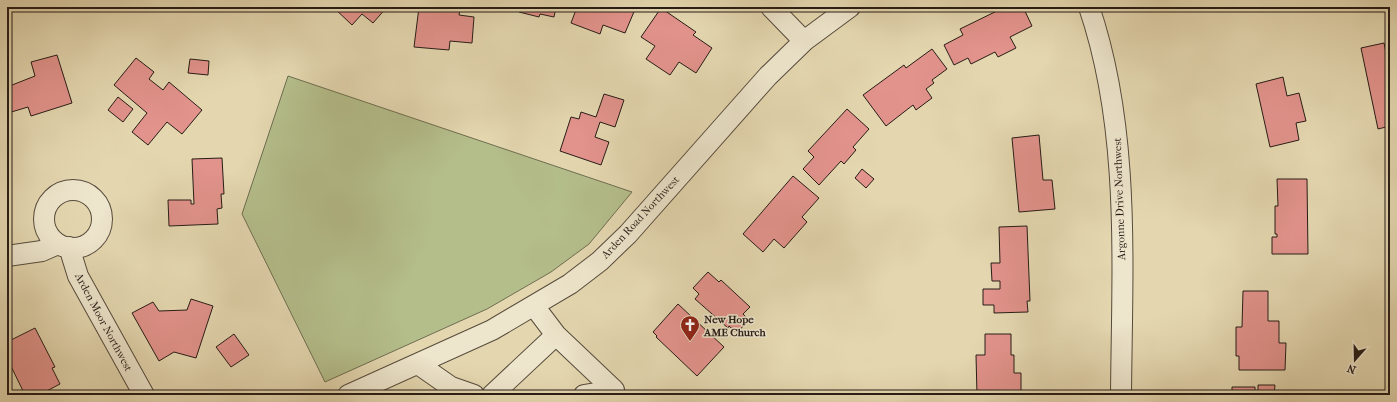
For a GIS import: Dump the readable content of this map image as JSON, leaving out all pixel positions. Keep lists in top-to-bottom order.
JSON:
{
  "streets": {
    "street": ["Argonne Drive Northwest", "Arden Road Northwest", "Arden Moor Northwest"]
  },
  "places": {
    "church": ["New Hope AME Church"]
  },
  "north": "bottom"
}
